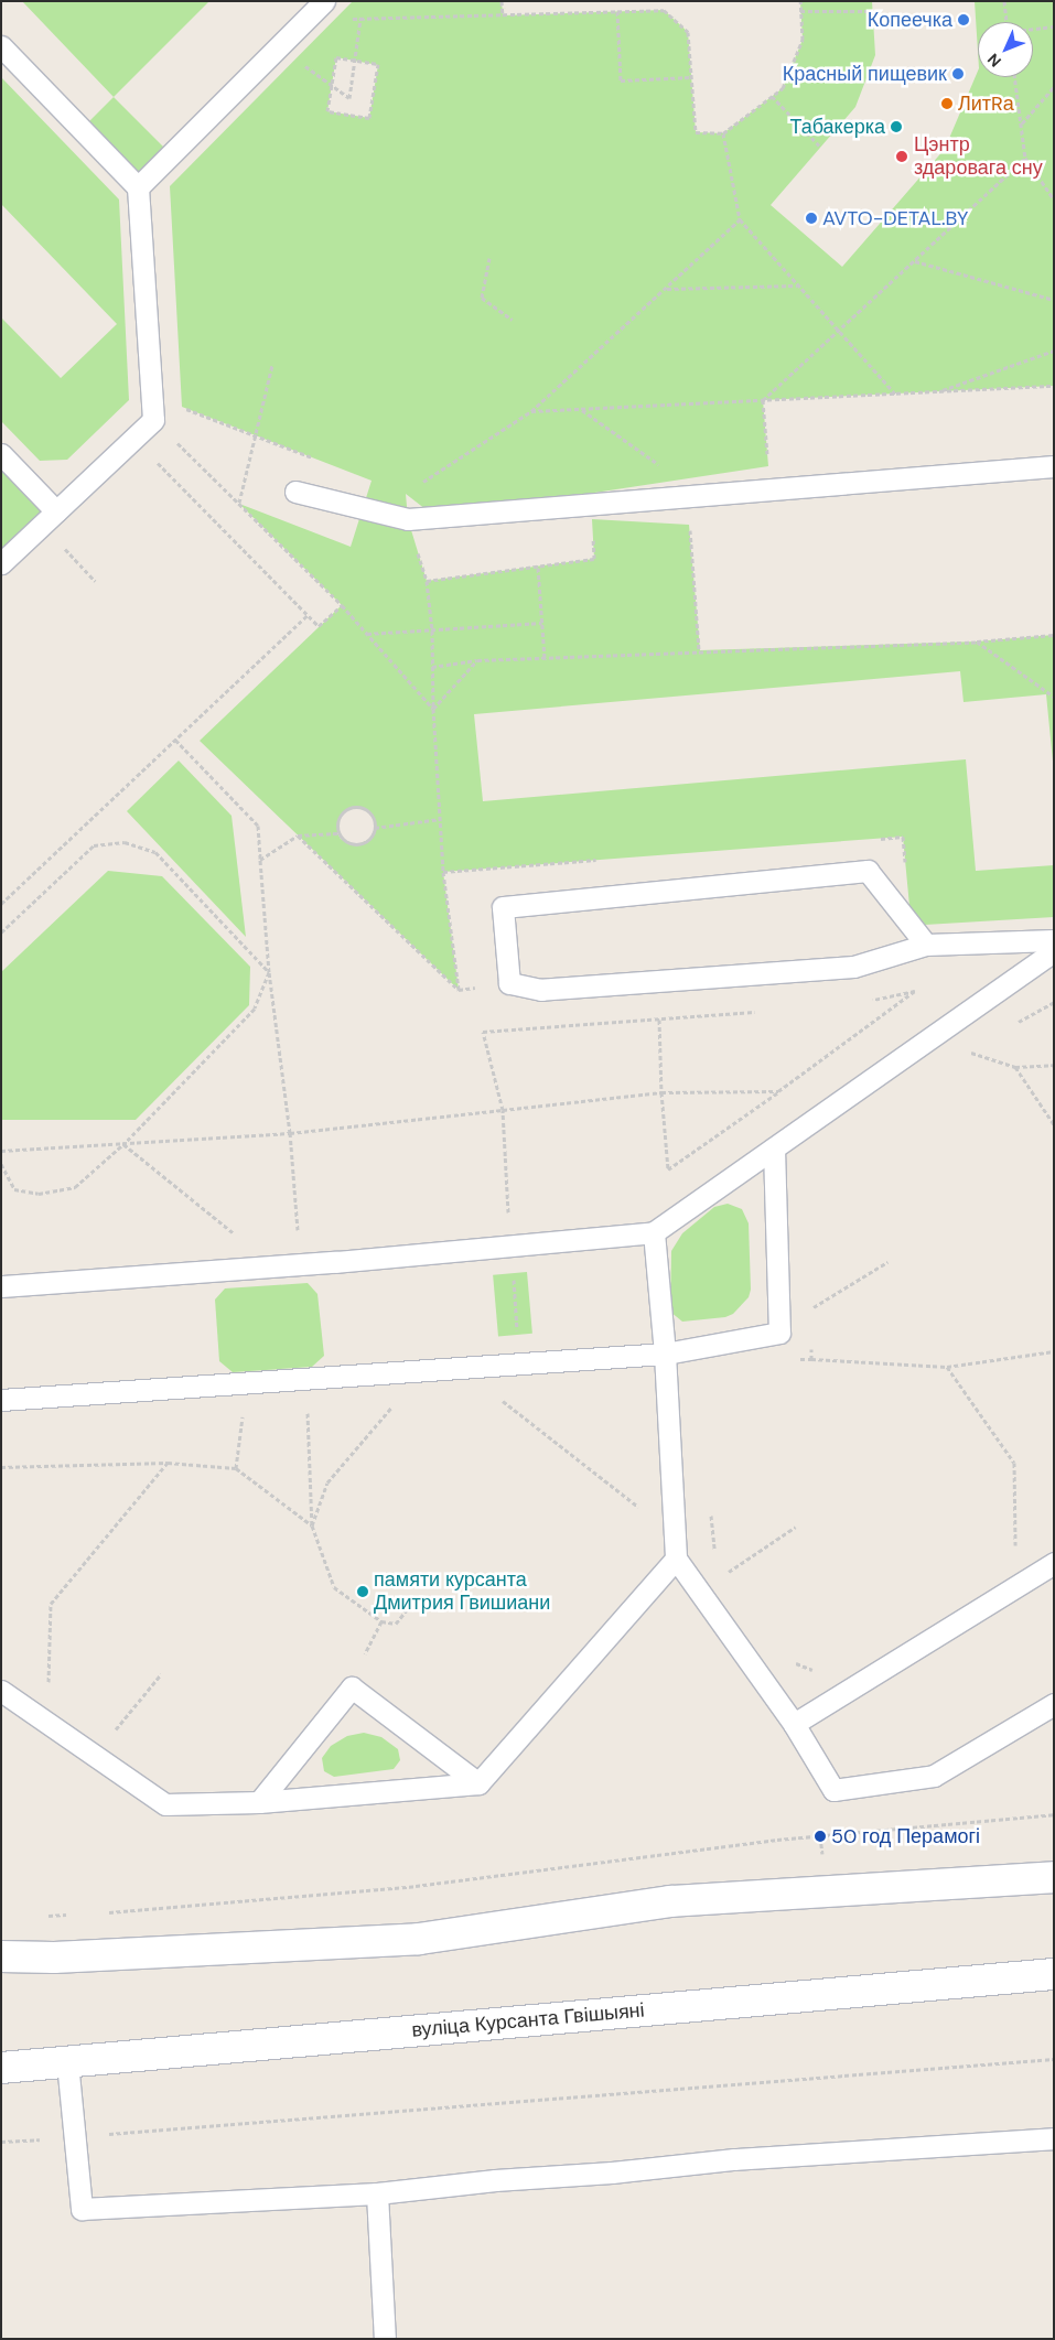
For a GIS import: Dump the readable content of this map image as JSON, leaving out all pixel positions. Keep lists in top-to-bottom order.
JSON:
{
  "streets": {
    "street": ["вуліца Курсанта Гвішыяні"]
  },
  "places": [
    "Копеечка",
    "Красный пищевик",
    "ЛитRа",
    "Табакерка",
    "Цэнтр здаровага сну",
    "AVTO-DETAL.BY",
    "памяти курсанта Дмитрия Гвишиани",
    "50 год Перамогі"
  ],
  "north": "bottom left"
}
